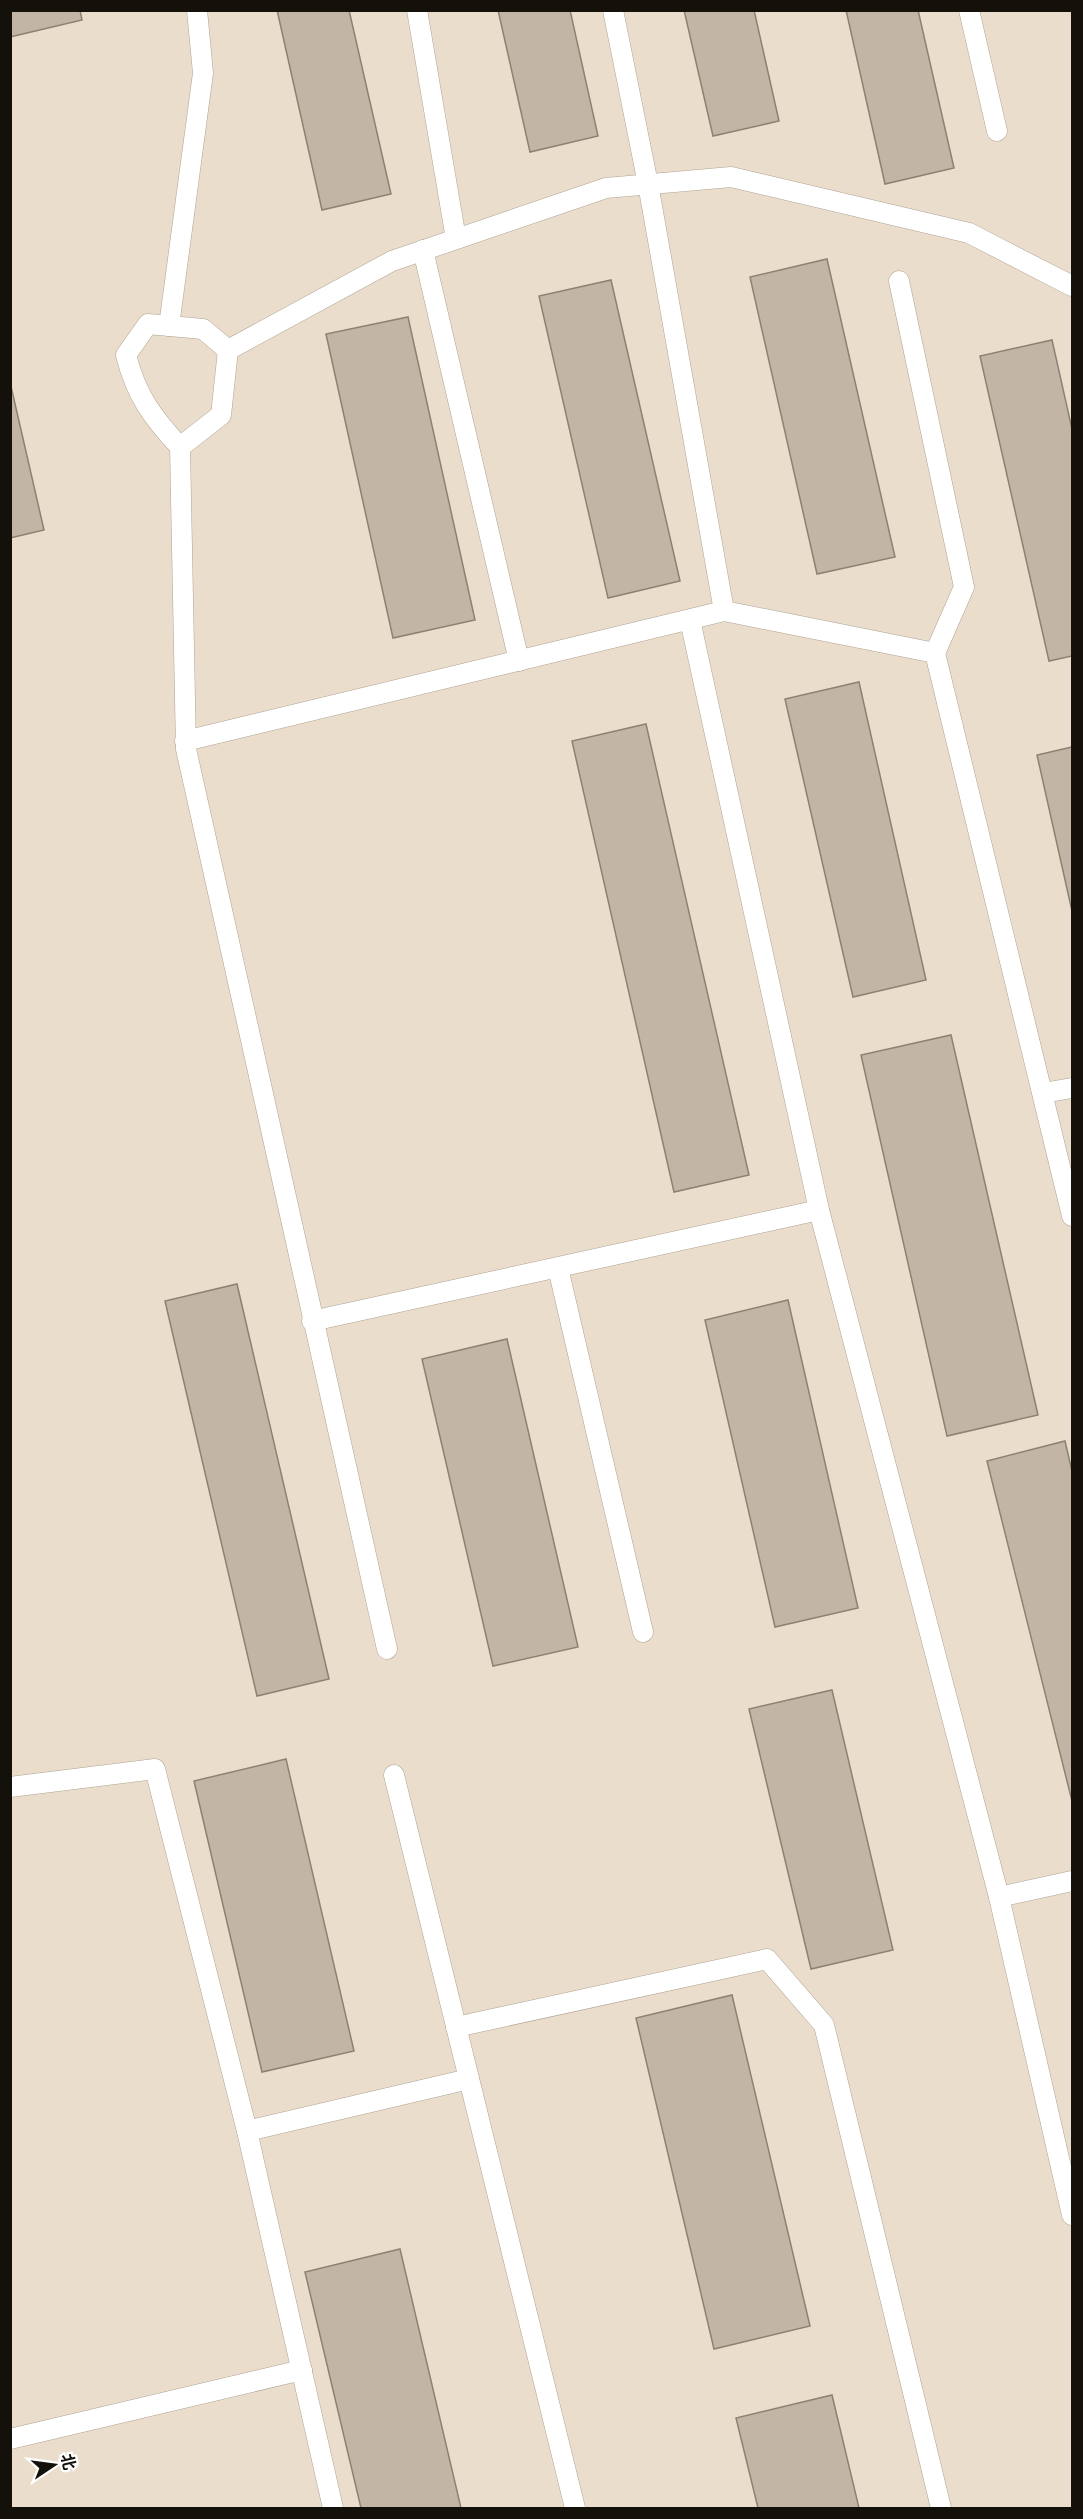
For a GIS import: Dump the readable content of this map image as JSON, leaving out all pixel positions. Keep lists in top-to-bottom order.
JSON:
{
  "north": "right"
}
